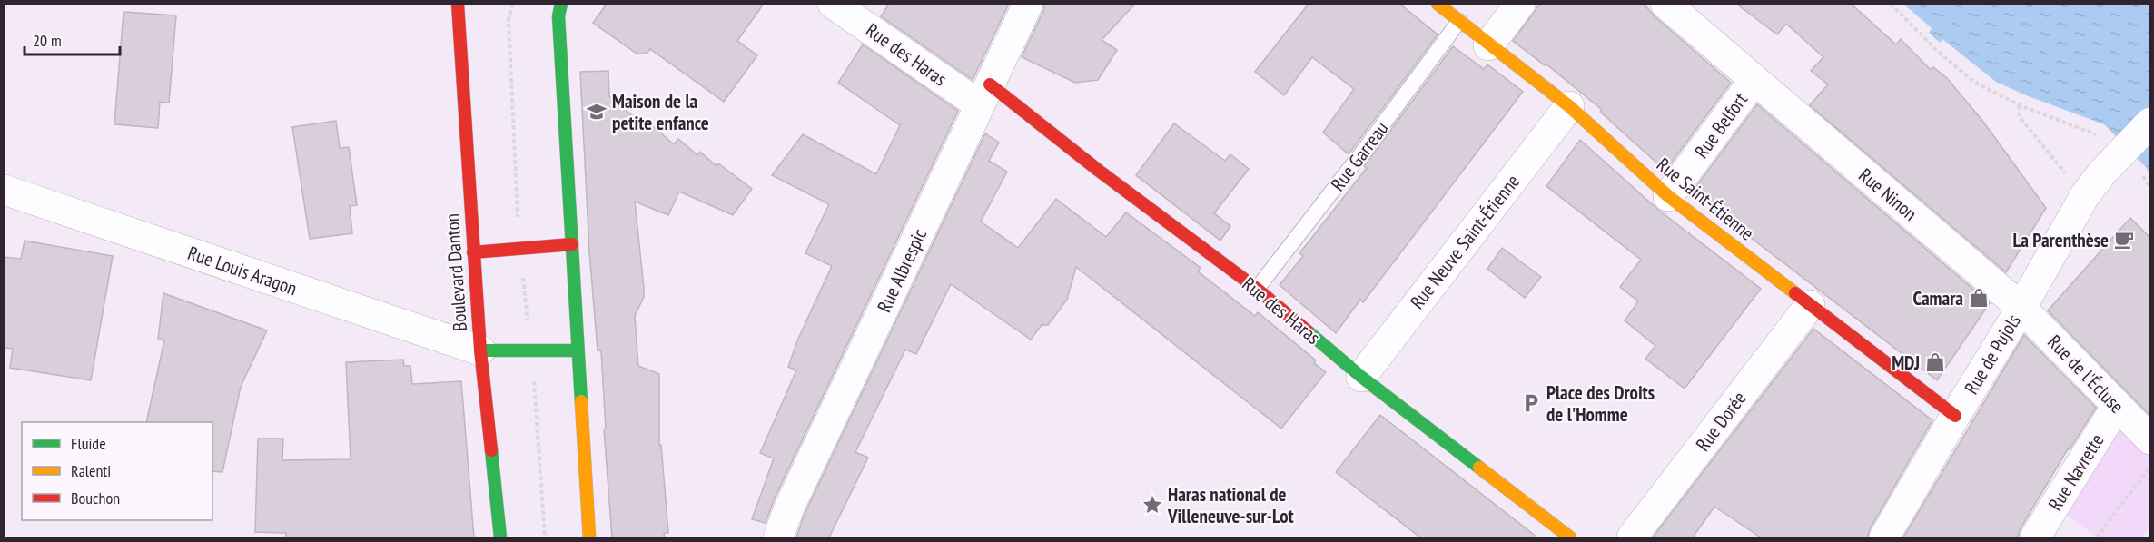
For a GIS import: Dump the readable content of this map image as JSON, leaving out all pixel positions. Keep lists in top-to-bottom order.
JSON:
{
  "streets": {
    "street": [
      "Rue des Haras",
      "Rue Belfort",
      "Rue Ninon",
      "Rue Saint-Étienne",
      "Rue Neuve Saint-Étienne",
      "Rue Louis Aragon",
      "Rue Albrespic",
      "Boulevard Danton",
      "Rue de Pujols",
      "Rue de l'Écluse",
      "Rue Dorée",
      "Rue Navrette"
    ],
    "lane": ["Rue Garreau"]
  },
  "crossings": [
    ["Rue des Haras", "Rue Garreau"],
    ["Rue des Haras", "Rue Neuve Saint-Étienne"],
    ["Rue des Haras", "Rue Albrespic"],
    ["Rue Belfort", "Rue Ninon"],
    ["Rue Belfort", "Rue Saint-Étienne"],
    ["Rue Garreau", "Rue Saint-Étienne"],
    ["Rue Ninon", "Rue de Pujols"],
    ["Rue Ninon", "Rue de l'Écluse"],
    ["Rue Saint-Étienne", "Rue Neuve Saint-Étienne"],
    ["Rue Saint-Étienne", "Rue de Pujols"],
    ["Rue Saint-Étienne", "Rue Dorée"],
    ["Rue Louis Aragon", "Boulevard Danton"],
    ["Rue de Pujols", "Rue de l'Écluse"],
    ["Rue de l'Écluse", "Rue Navrette"]
  ],
  "places": {
    "school or university": ["Maison de la petite enfance"],
    "cafe": ["La Parenthèse"],
    "shop": ["Camara", "MDJ"],
    "parking": ["Place des Droits de l'Homme"],
    "place": ["Haras national de Villeneuve-sur-Lot"]
  },
  "legend": ["Fluide", "Ralenti", "Bouchon"],
  "scale_bar": "20 m"
}
